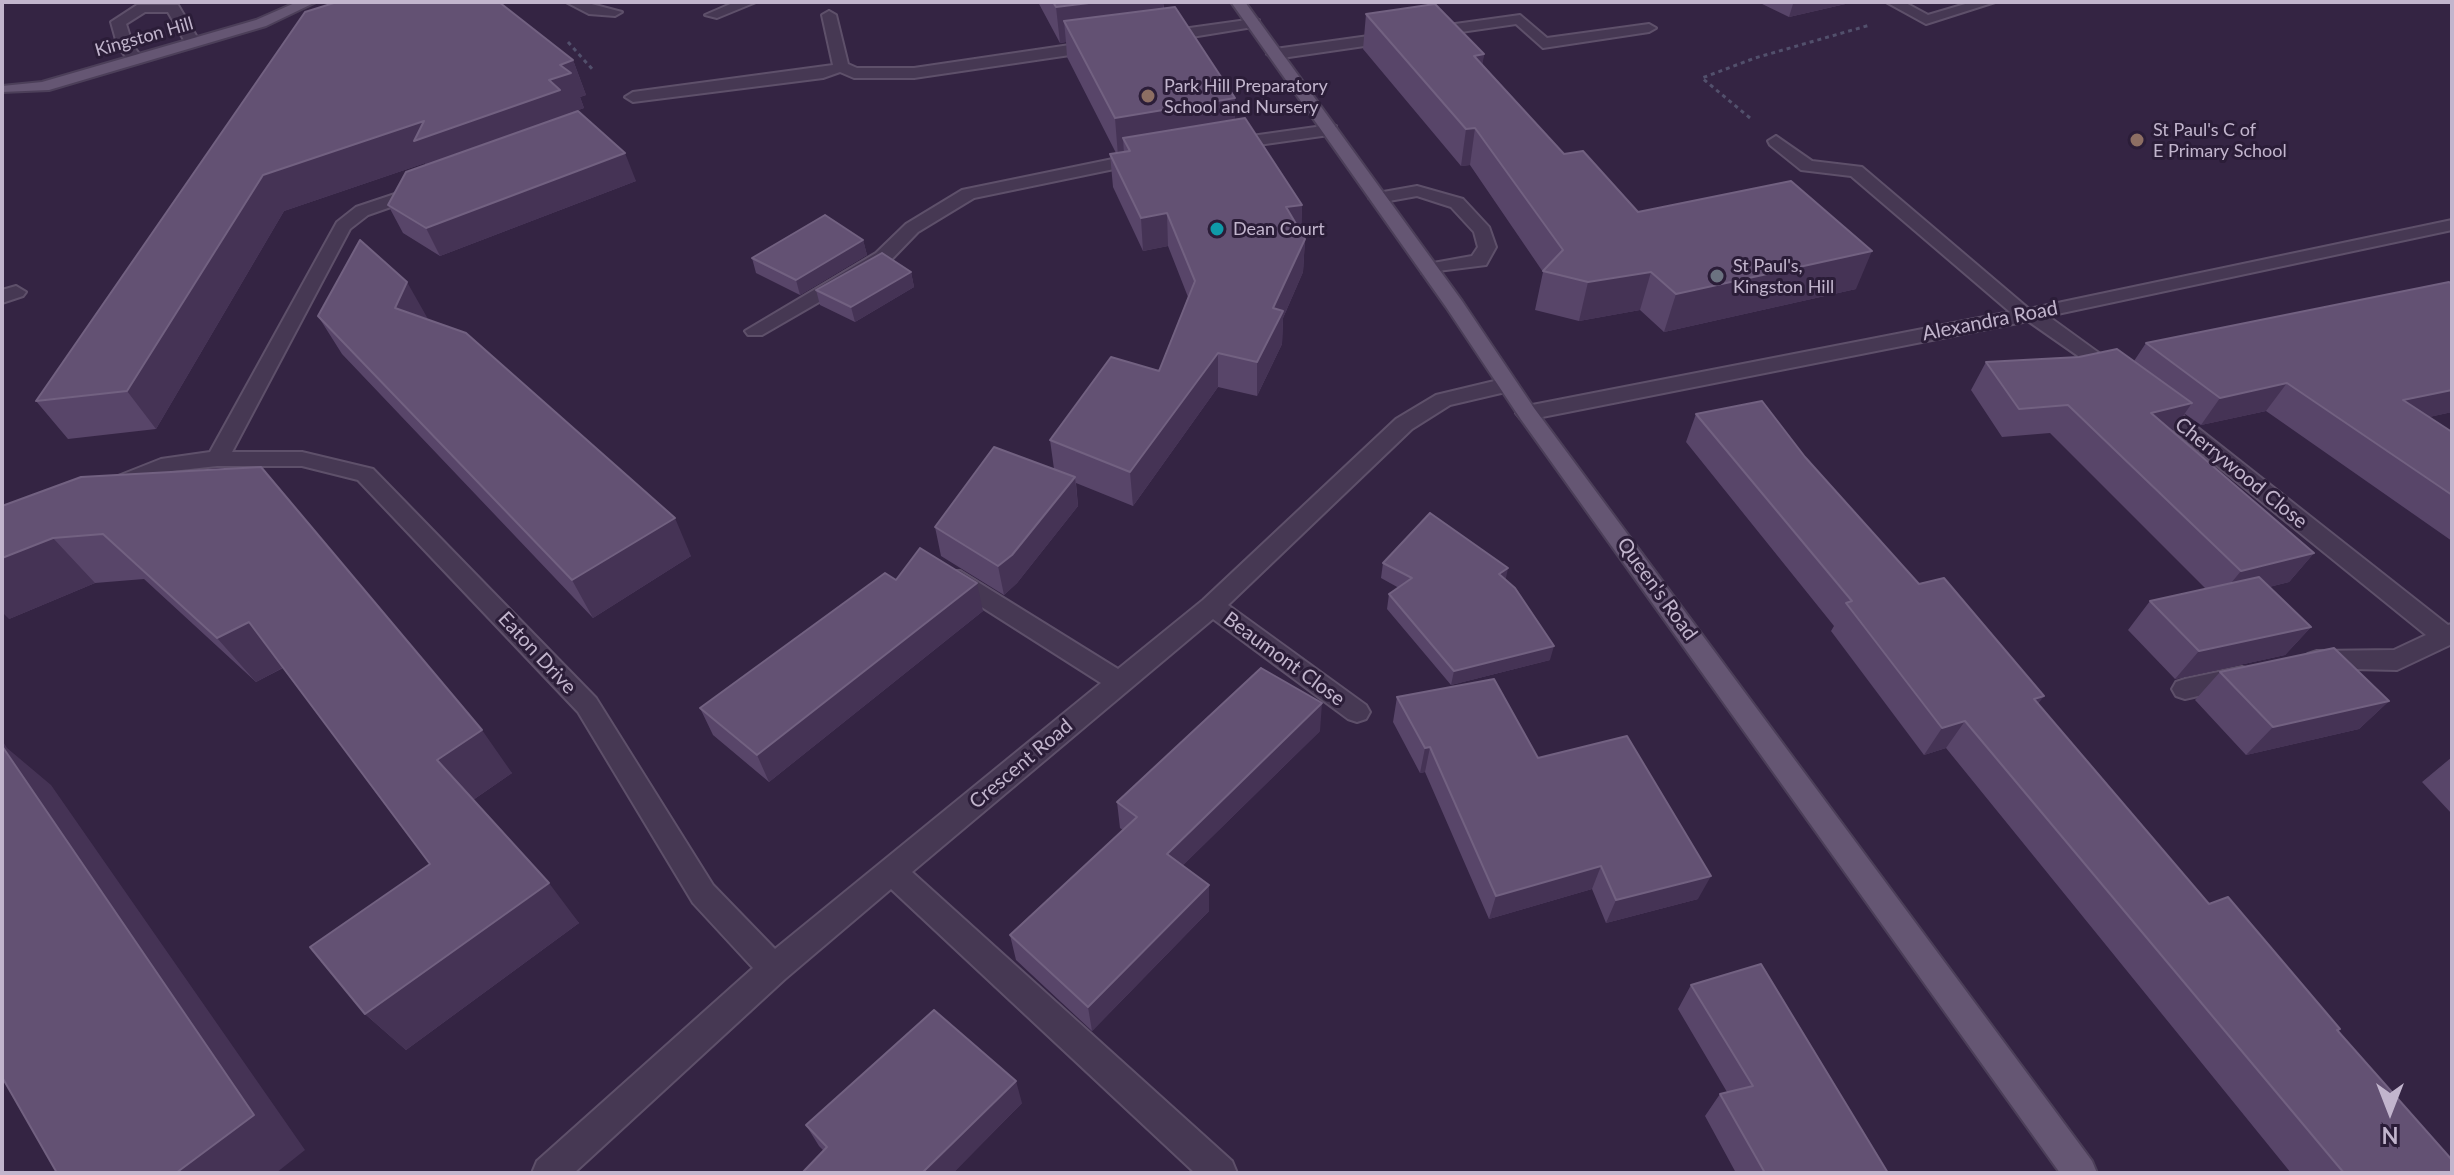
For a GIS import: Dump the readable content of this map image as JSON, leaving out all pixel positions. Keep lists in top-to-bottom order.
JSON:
{
  "streets": {
    "main road": ["Kingston Hill", "Queen's Road"],
    "street": [
      "Alexandra Road",
      "Cherrywood Close",
      "Eaton Drive",
      "Beaumont Close",
      "Crescent Road"
    ]
  },
  "crossings": [
    ["Alexandra Road", "Cherrywood Close"],
    ["Alexandra Road", "Queen's Road"],
    ["Queen's Road", "Crescent Road"],
    ["Eaton Drive", "Crescent Road"],
    ["Beaumont Close", "Crescent Road"]
  ],
  "places": [
    "Park Hill Preparatory School and Nursery",
    "St Paul's C of E Primary School",
    "Dean Court",
    "St Paul's, Kingston Hill"
  ],
  "north": "bottom"
}
